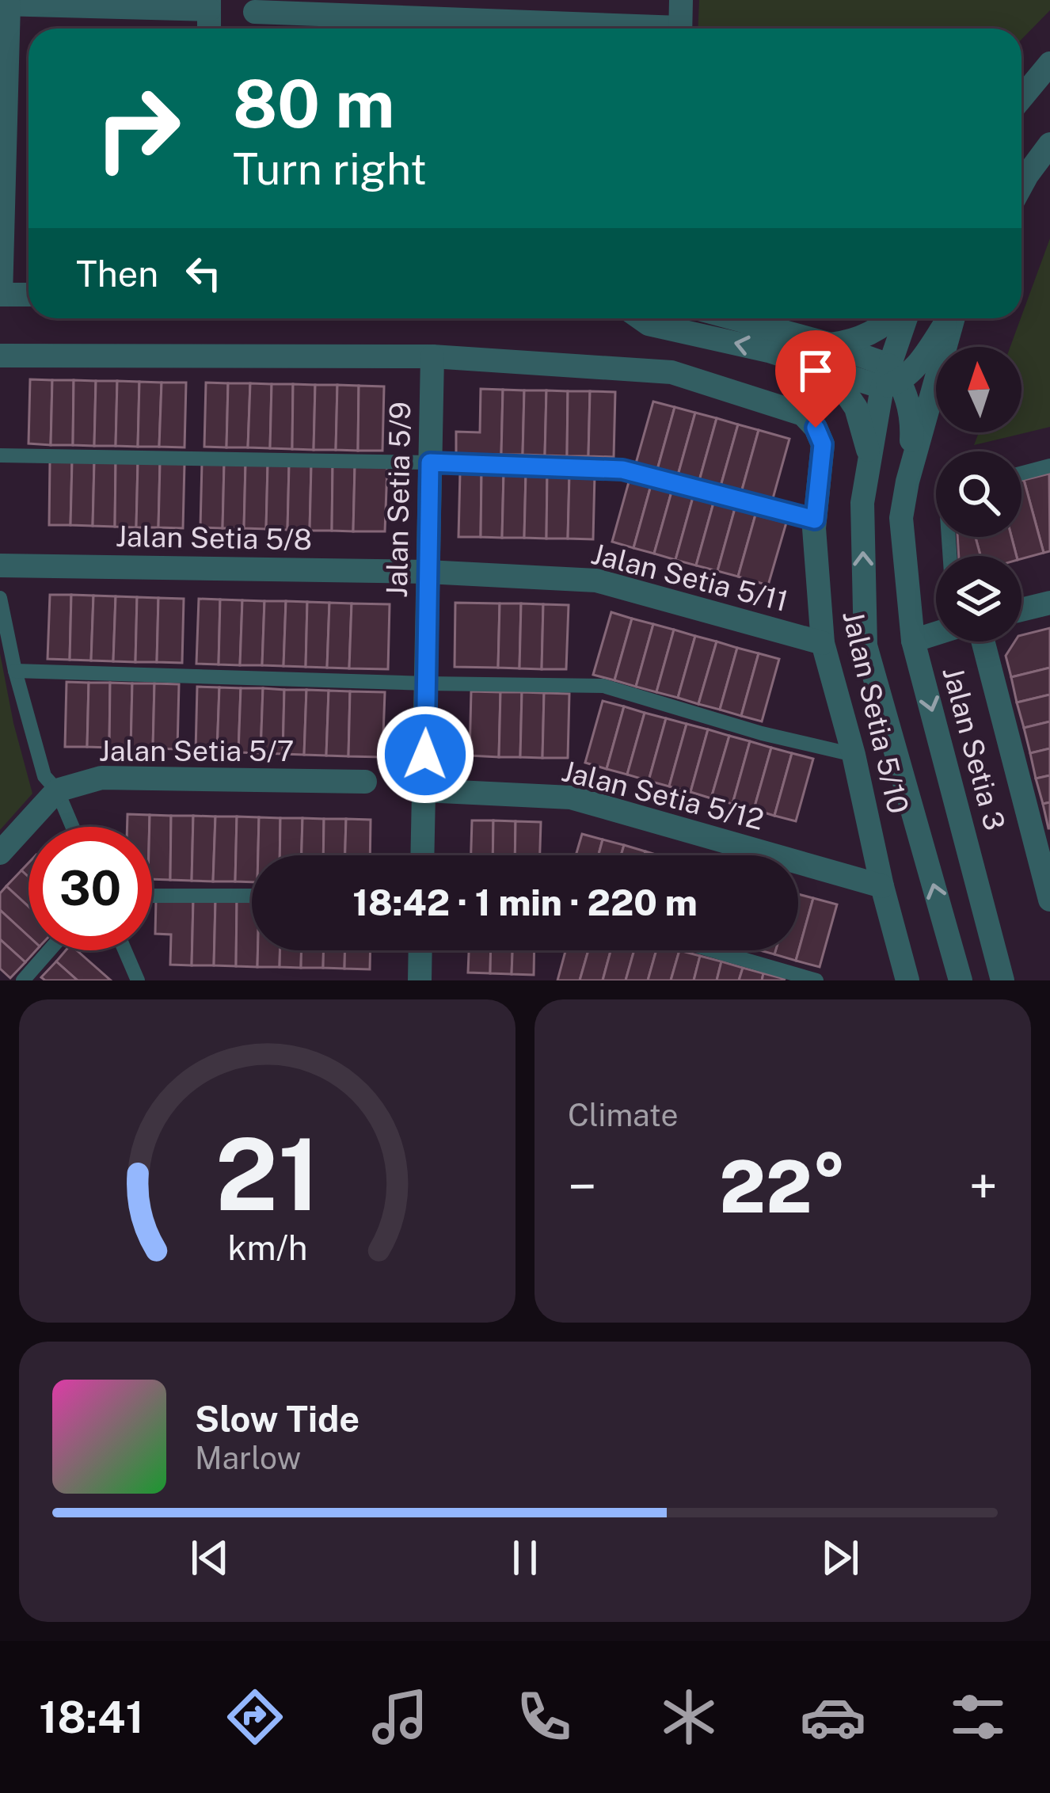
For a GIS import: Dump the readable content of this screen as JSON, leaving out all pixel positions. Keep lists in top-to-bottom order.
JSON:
{
  "streets": {
    "street": [
      "Jalan Setia 5/9",
      "Jalan Setia 5/8",
      "Jalan Setia 5/11",
      "Jalan Setia 5/10",
      "Jalan Setia 3",
      "Jalan Setia 5/7",
      "Jalan Setia 5/12"
    ]
  },
  "crossings": [
    ["Jalan Setia 5/9", "Jalan Setia 5/8"],
    ["Jalan Setia 5/9", "Jalan Setia 5/11"],
    ["Jalan Setia 5/9", "Jalan Setia 5/10"],
    ["Jalan Setia 5/9", "Jalan Setia 5/12"],
    ["Jalan Setia 5/8", "Jalan Setia 5/11"],
    ["Jalan Setia 5/11", "Jalan Setia 5/10"],
    ["Jalan Setia 5/10", "Jalan Setia 5/12"]
  ],
  "north": "top",
  "page": {
    "turn": ["80 m", "Turn right"],
    "then": "Then",
    "limit": "30",
    "trip": "18:42 · 1 min · 220 m",
    "tile": "Climate",
    "heat": ["−", "22°", "+"],
    "song": ["Slow Tide", "Marlow"],
    "tabs": "18:41",
    "gauge": ["21", "km/h"]
  }
}
